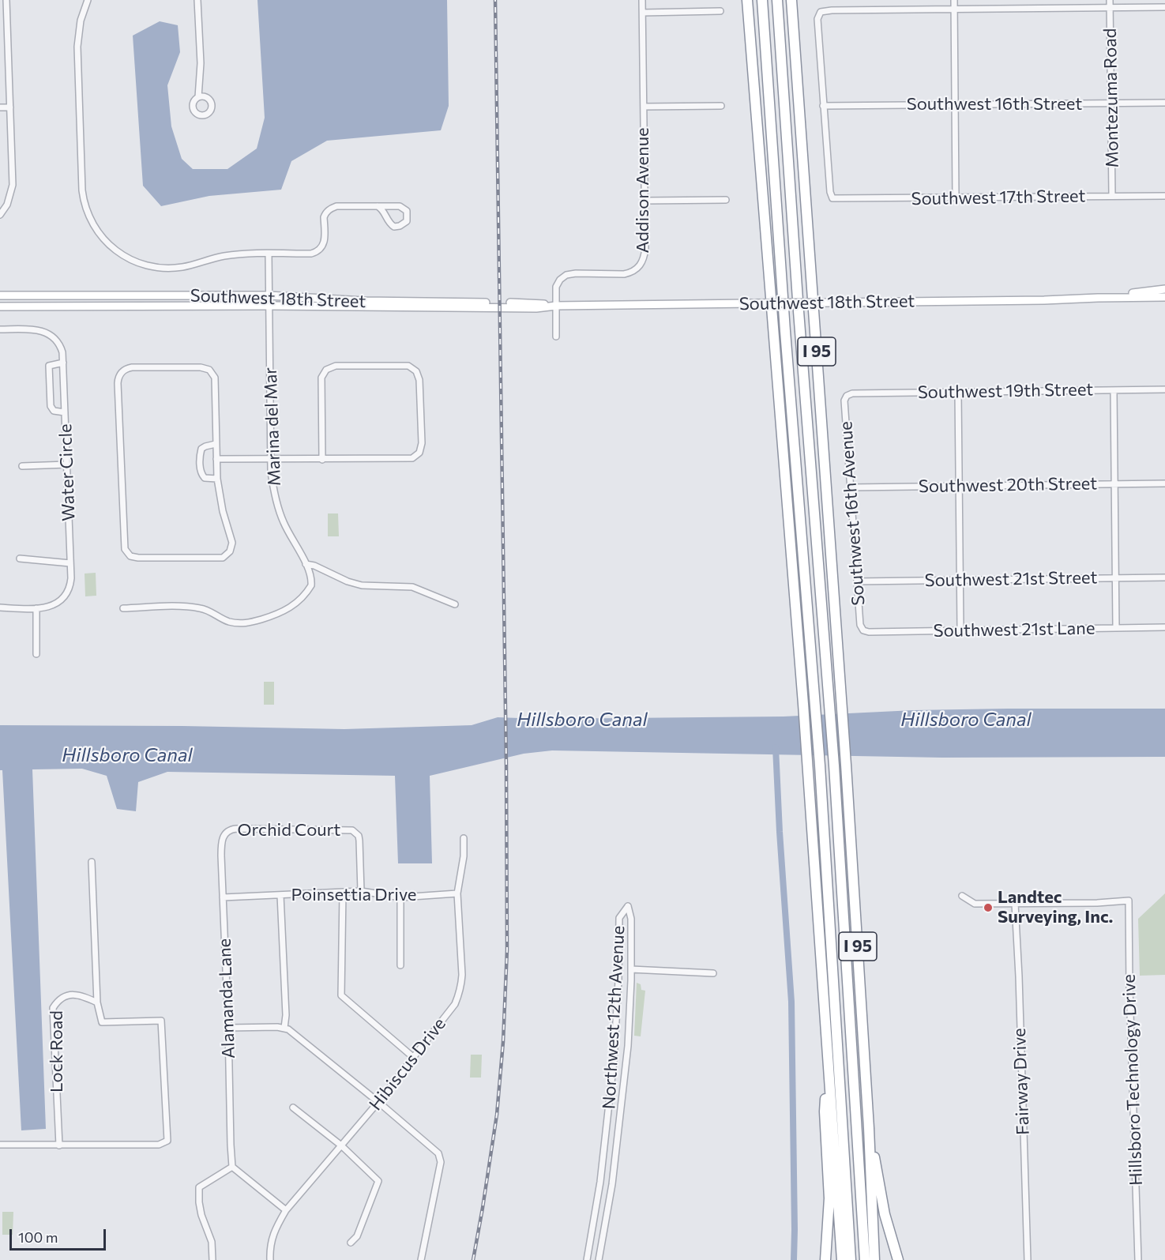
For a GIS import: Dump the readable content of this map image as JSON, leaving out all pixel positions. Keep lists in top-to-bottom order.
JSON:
{
  "streets": {
    "highway": ["I 95"],
    "main road": ["Southwest 18th Street"],
    "street": [
      "Montezuma Road",
      "Southwest 16th Street",
      "Addison Avenue",
      "Southwest 17th Street",
      "Southwest 19th Street",
      "Marina del Mar",
      "Water Circle",
      "Southwest 20th Street",
      "Southwest 16th Avenue",
      "Southwest 21st Street",
      "Southwest 21st Lane",
      "Orchid Court",
      "Poinsettia Drive",
      "Alamanda Lane",
      "Northwest 12th Avenue",
      "Lock Road",
      "Hibiscus Drive",
      "Hillsboro Technology Drive",
      "Fairway Drive"
    ]
  },
  "crossings": [
    ["Montezuma Road", "Southwest 16th Street"],
    ["Montezuma Road", "Southwest 17th Street"],
    ["Southwest 16th Street", "Southwest 17th Street"],
    ["Addison Avenue", "Southwest 18th Street"],
    ["Southwest 18th Street", "Marina del Mar"],
    ["Southwest 19th Street", "Southwest 16th Avenue"],
    ["Southwest 20th Street", "Southwest 16th Avenue"],
    ["Southwest 16th Avenue", "Southwest 21st Street"],
    ["Southwest 16th Avenue", "Southwest 21st Lane"],
    ["Orchid Court", "Poinsettia Drive"],
    ["Orchid Court", "Alamanda Lane"],
    ["Poinsettia Drive", "Alamanda Lane"],
    ["Poinsettia Drive", "Hibiscus Drive"],
    ["Hillsboro Technology Drive", "Fairway Drive"]
  ],
  "water": ["Hillsboro Canal"],
  "places": ["Landtec Surveying, Inc."],
  "scale_bar": "100 m"
}
